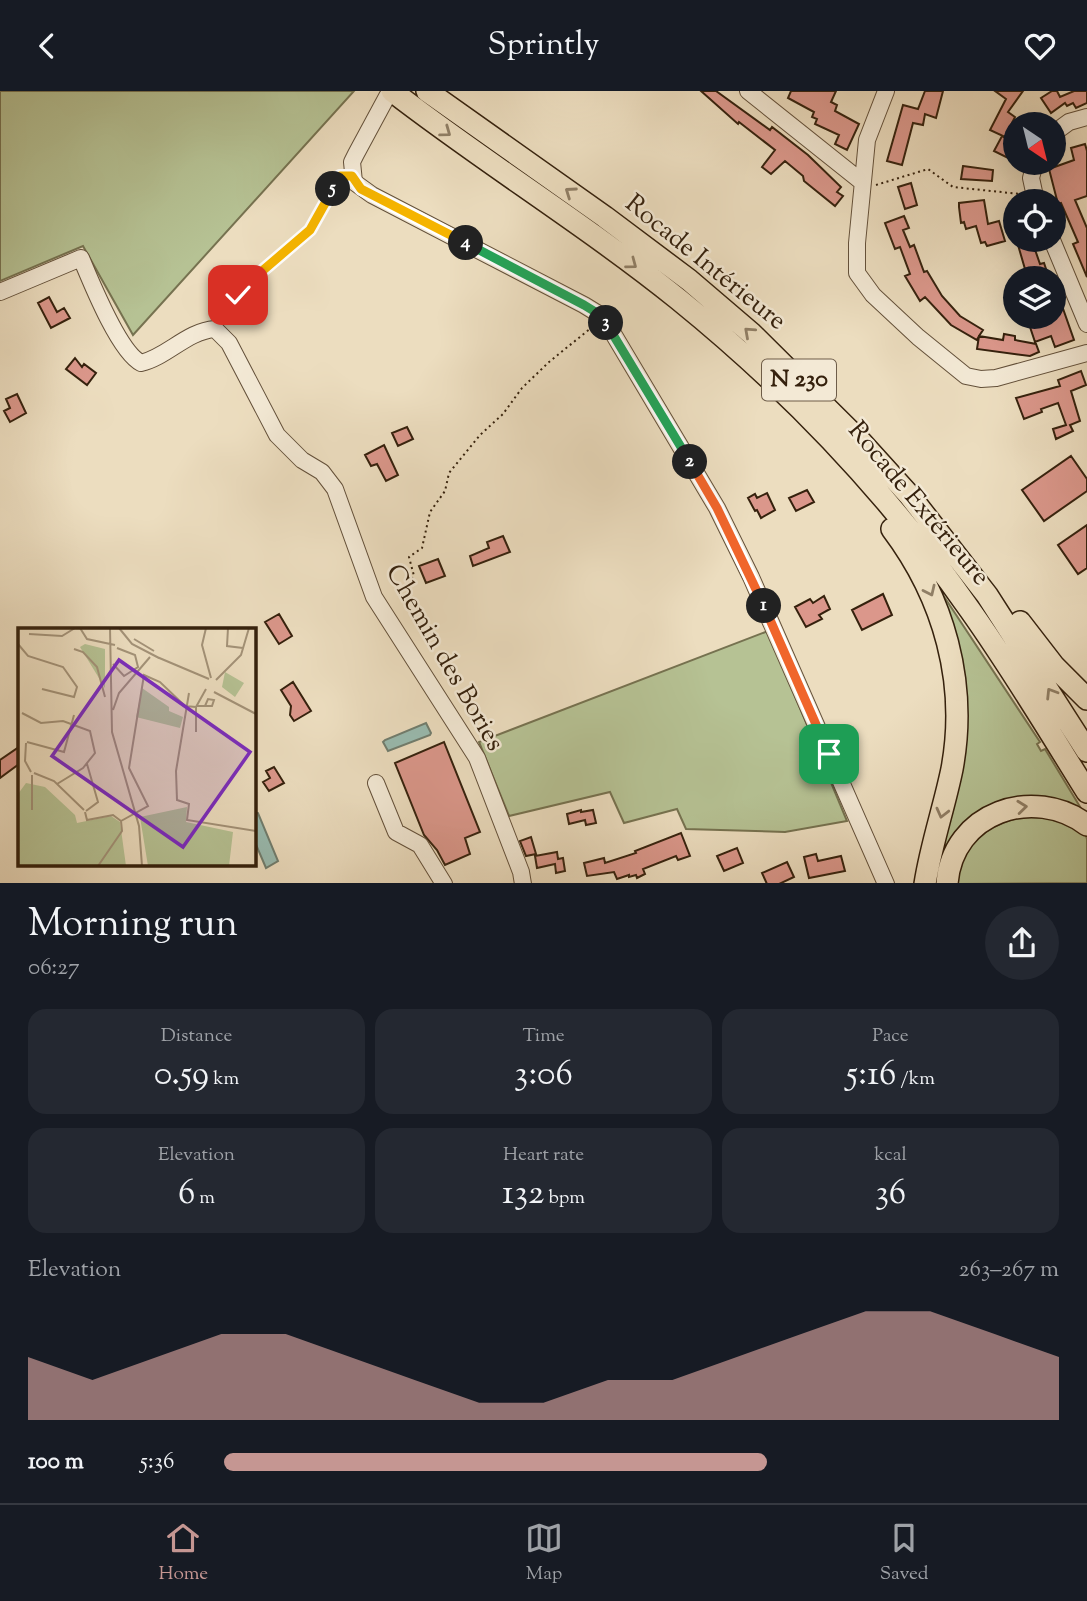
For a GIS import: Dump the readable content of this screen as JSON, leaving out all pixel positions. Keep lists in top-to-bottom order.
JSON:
{
  "streets": {
    "highway": ["Rocade Intérieure", "N 230", "Rocade Extérieure"],
    "street": ["Chemin des Bories"]
  },
  "one_way": ["Rocade Intérieure", "Rocade Extérieure"],
  "north": "bottom right",
  "page": {
    "header": "Sprintly",
    "pins": [
      "5",
      "4",
      "3",
      "2",
      "1"
    ],
    "heading": ["Morning run", "06:27"],
    "stats": [
      ["Distance", "0.59 km"],
      ["Time", "3:06"],
      ["Pace", "5:16 /km"],
      ["Elevation", "6 m"],
      ["Heart rate", "132 bpm"],
      ["kcal", "36"]
    ],
    "chart": ["Elevation", "263–267 m"],
    "list": [
      {
        "name": "100 m",
        "note": "5:36"
      }
    ],
    "tabs": ["Home", "Map", "Saved"]
  }
}
